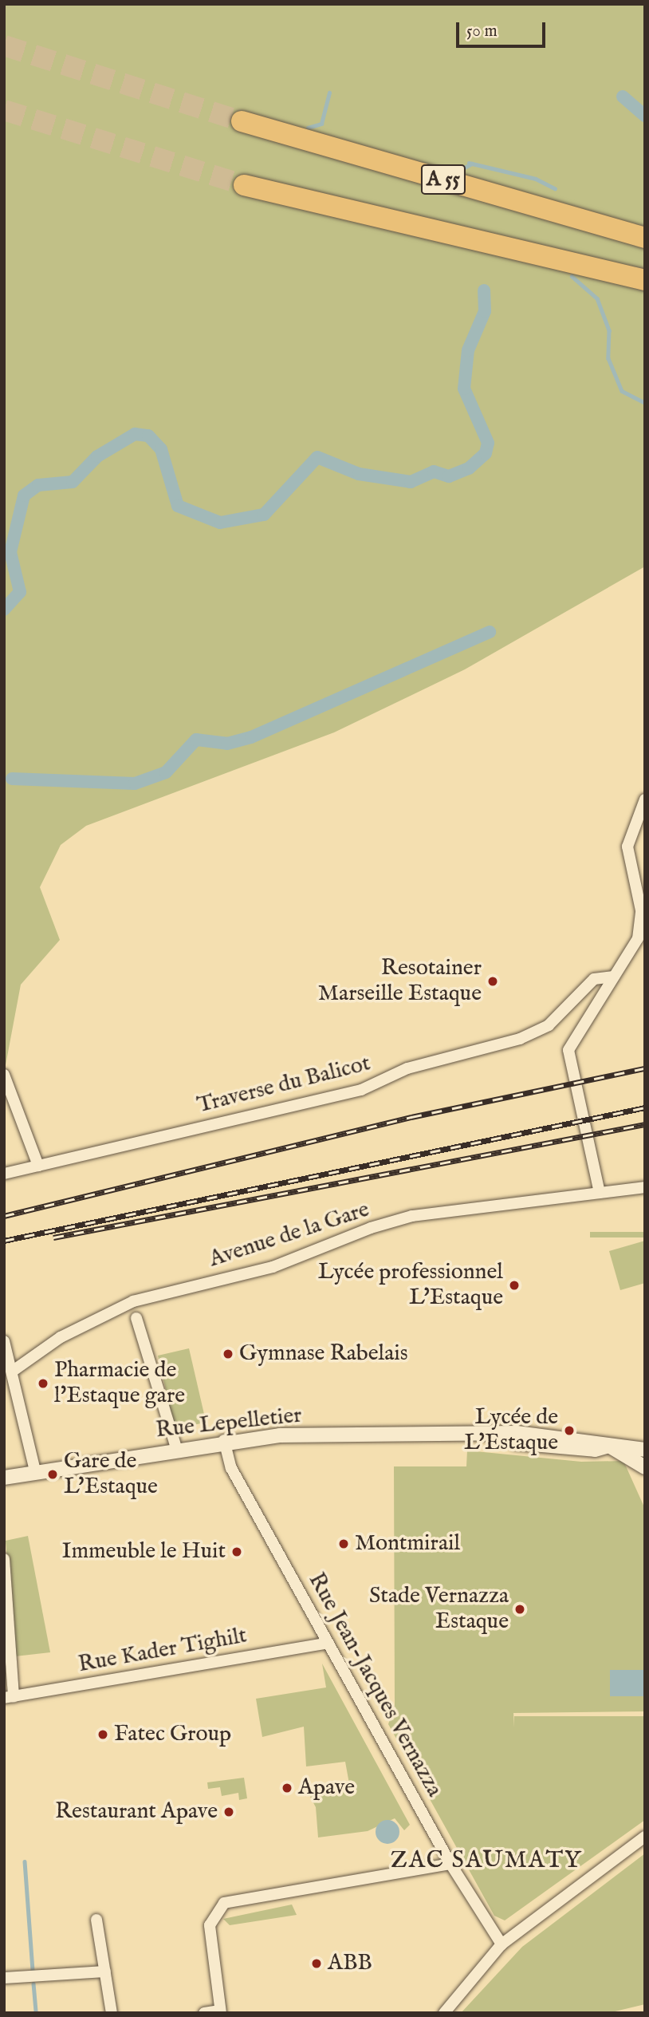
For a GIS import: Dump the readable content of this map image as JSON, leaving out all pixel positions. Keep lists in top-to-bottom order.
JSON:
{
  "streets": {
    "highway": ["A 55"],
    "street": [
      "Traverse du Balicot",
      "Avenue de la Gare",
      "Rue Lepelletier",
      "Rue Kader Tighilt",
      "Rue Jean-Jacques Vernazza"
    ]
  },
  "crossings": [
    ["Rue Lepelletier", "Rue Jean-Jacques Vernazza"],
    ["Rue Kader Tighilt", "Rue Jean-Jacques Vernazza"]
  ],
  "districts": ["ZAC SAUMATY"],
  "places": [
    "Resotainer Marseille Estaque",
    "Lycée professionnel L'Estaque",
    "Gymnase Rabelais",
    "Pharmacie de l'Estaque gare",
    "Lycée de L'Estaque",
    "Gare de L'Estaque",
    "Montmirail",
    "Immeuble le Huit",
    "Stade Vernazza Estaque",
    "Fatec Group",
    "Apave",
    "Restaurant Apave",
    "ABB"
  ],
  "scale_bar": "50 m"
}
